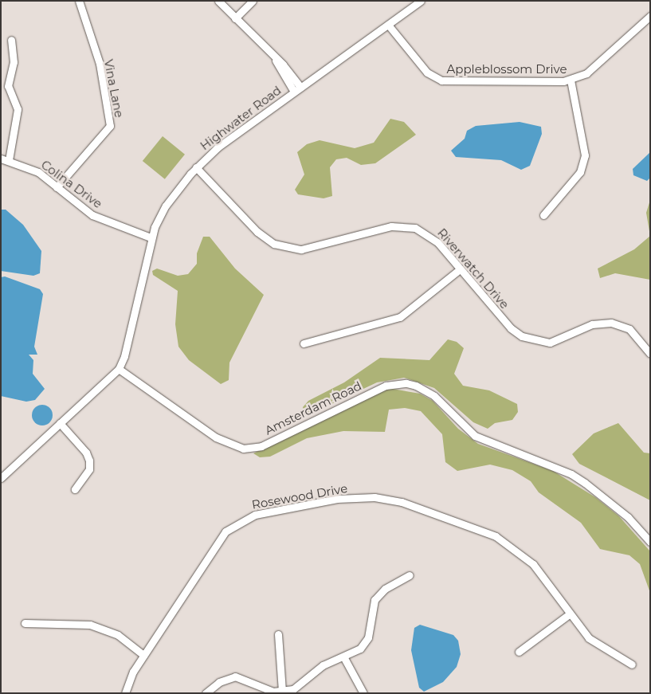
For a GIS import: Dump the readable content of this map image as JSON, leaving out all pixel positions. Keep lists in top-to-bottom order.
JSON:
{
  "streets": {
    "street": [
      "Appleblossom Drive",
      "Vina Lane",
      "Highwater Road",
      "Colina Drive",
      "Riverwatch Drive",
      "Amsterdam Road",
      "Rosewood Drive"
    ]
  },
  "crossings": [
    ["Appleblossom Drive", "Highwater Road"],
    ["Vina Lane", "Colina Drive"],
    ["Highwater Road", "Colina Drive"],
    ["Highwater Road", "Riverwatch Drive"],
    ["Highwater Road", "Amsterdam Road"]
  ]
}
